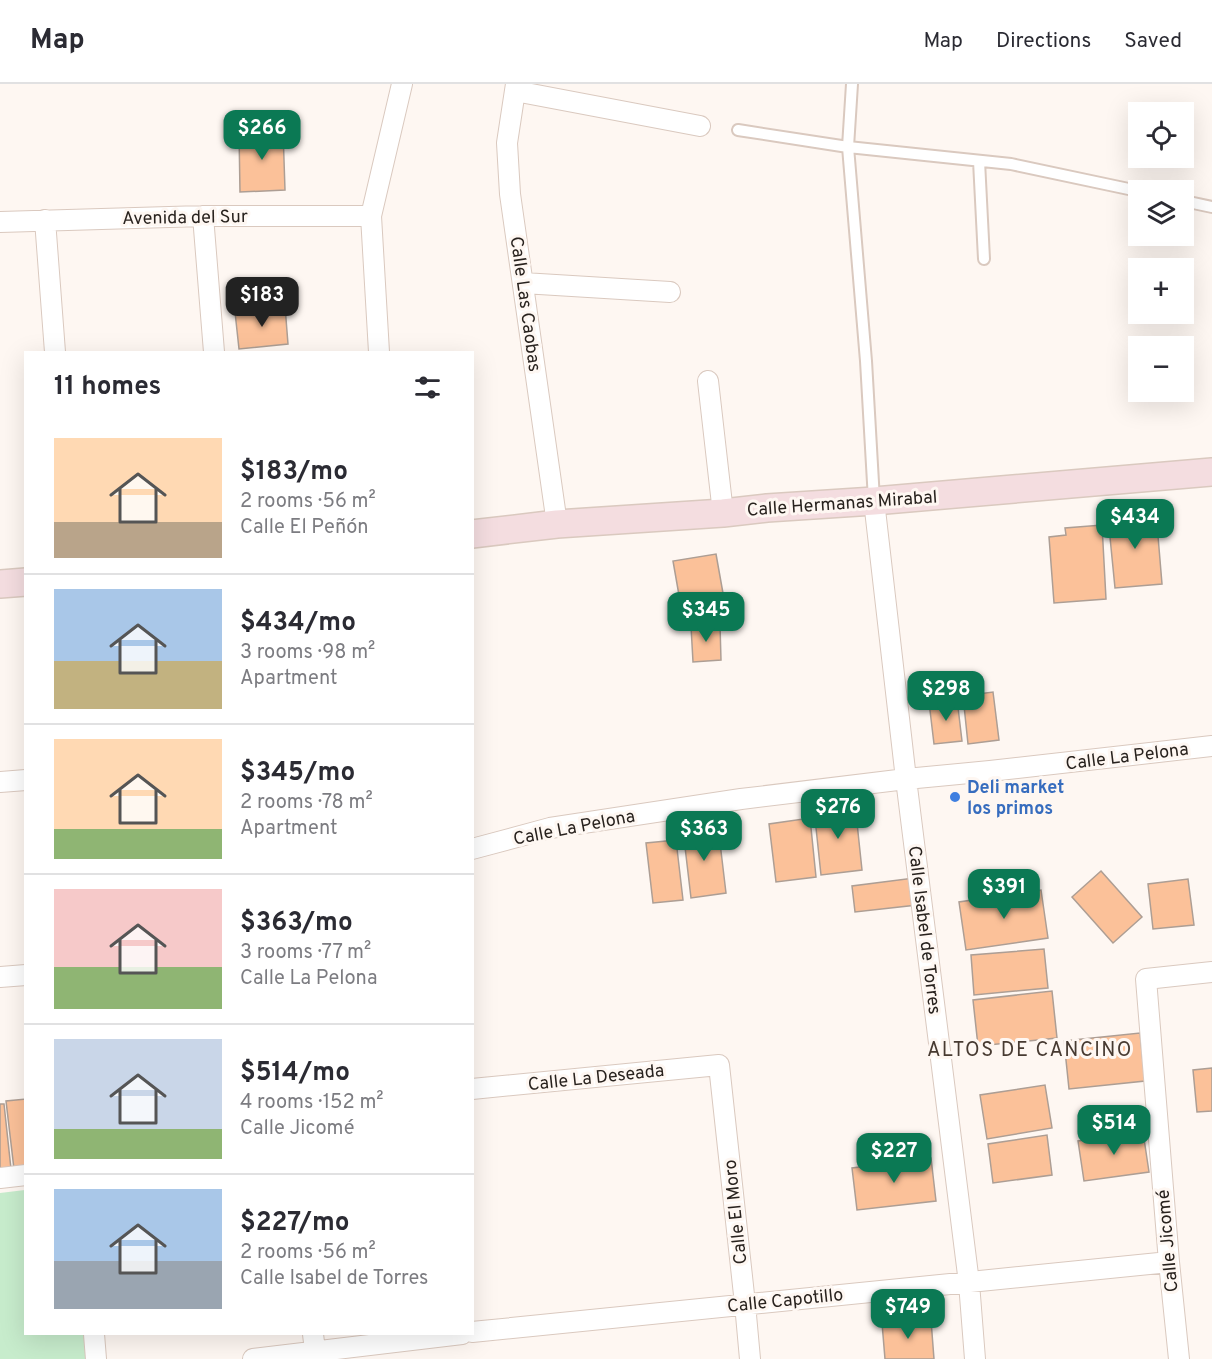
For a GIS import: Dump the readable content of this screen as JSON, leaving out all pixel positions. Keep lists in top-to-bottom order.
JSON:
{
  "streets": {
    "street": [
      "Avenida del Sur",
      "Calle Las Caobas",
      "Calle Hermanas Mirabal",
      "Calle La Pelona",
      "Calle Isabel de Torres",
      "Calle La Deseada",
      "Calle El Moro",
      "Calle Jicomé",
      "Calle Capotillo"
    ]
  },
  "crossings": [
    ["Calle Las Caobas", "Calle Hermanas Mirabal"],
    ["Calle Hermanas Mirabal", "Calle Isabel de Torres"],
    ["Calle La Pelona", "Calle Isabel de Torres"],
    ["Calle Isabel de Torres", "Calle Capotillo"],
    ["Calle La Deseada", "Calle El Moro"],
    ["Calle El Moro", "Calle Capotillo"],
    ["Calle Jicomé", "Calle Capotillo"]
  ],
  "districts": ["ALTOS DE CANCINO"],
  "places": ["Deli market los primos"],
  "page": {
    "header": "Map",
    "nav": ["Map", "Directions", "Saved"],
    "map_buttons": ["+", "−"],
    "price": [
      "$266",
      "$183",
      "$434",
      "$345",
      "$298",
      "$276",
      "$363",
      "$391",
      "$514",
      "$227",
      "$749"
    ],
    "heading": "11 homes",
    "list": [
      {
        "name": "$183/mo",
        "note": "2 rooms · 56 m² · Calle El Peñón"
      },
      {
        "name": "$434/mo",
        "note": "3 rooms · 98 m² · Apartment"
      },
      {
        "name": "$345/mo",
        "note": "2 rooms · 78 m² · Apartment"
      },
      {
        "name": "$363/mo",
        "note": "3 rooms · 77 m² · Calle La Pelona"
      },
      {
        "name": "$514/mo",
        "note": "4 rooms · 152 m² · Calle Jicomé"
      },
      {
        "name": "$227/mo",
        "note": "2 rooms · 56 m² · Calle Isabel de Torres"
      }
    ]
  }
}
